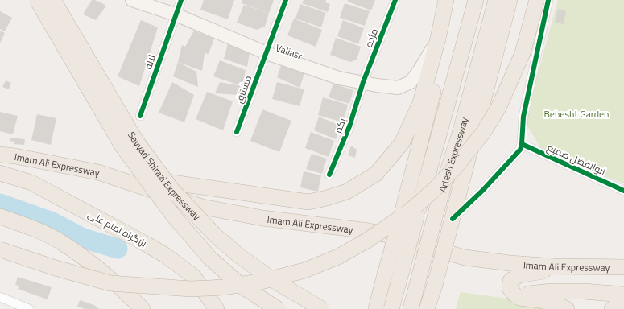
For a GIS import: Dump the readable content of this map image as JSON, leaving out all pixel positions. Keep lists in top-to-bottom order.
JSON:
{
  "streets": {
    "highway": [
      "Artesh Expressway",
      "Imam Ali Expressway",
      "Sayyad Shirazi Expressway",
      "بزرگراه امام علی"
    ],
    "main road": ["Valiasr"],
    "street": [
      "مژده",
      "لاله",
      "مشتاق",
      "یکم",
      "ابوالفضل صمیع"
    ]
  },
  "crossings": [
    ["مژده", "Valiasr"],
    ["مژده", "یکم"],
    ["Valiasr", "لاله"],
    ["Valiasr", "مشتاق"],
    ["Valiasr", "یکم"]
  ],
  "parks": ["Behesht Garden"]
}
